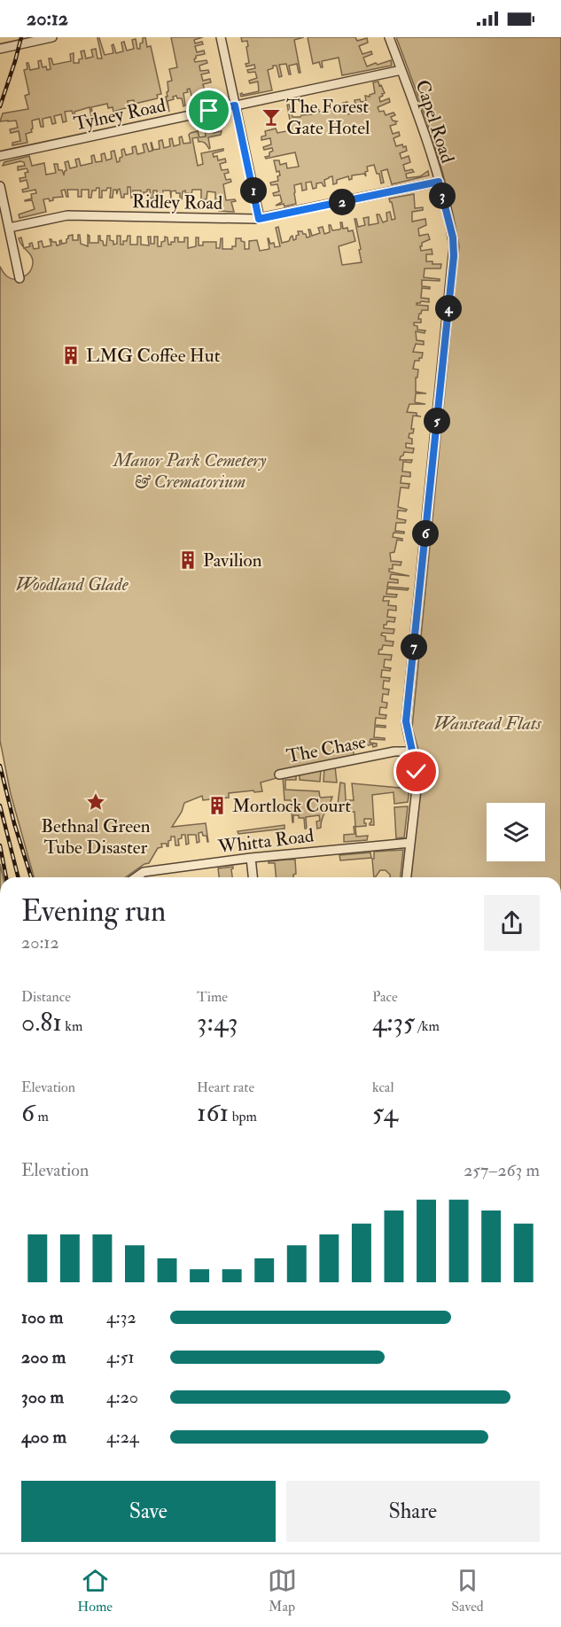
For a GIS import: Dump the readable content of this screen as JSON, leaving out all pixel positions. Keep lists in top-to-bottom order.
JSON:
{
  "streets": {
    "street": [
      "Tylney Road",
      "Capel Road",
      "Ridley Road",
      "The Chase",
      "Whitta Road"
    ]
  },
  "crossings": [
    ["Tylney Road", "Capel Road"],
    ["Capel Road", "Ridley Road"],
    ["Capel Road", "The Chase"],
    ["Capel Road", "Whitta Road"]
  ],
  "parks": ["Manor Park Cemetery & Crematorium", "Woodland Glade", "Wanstead Flats"],
  "places": {
    "bar": ["The Forest Gate Hotel"],
    "building": ["LMG Coffee Hut", "Pavilion", "Mortlock Court"],
    "place": ["Bethnal Green Tube Disaster"]
  },
  "page": {
    "status": "20:12",
    "pins": [
      "1",
      "3",
      "2",
      "4",
      "5",
      "6",
      "7"
    ],
    "heading": ["Evening run", "20:12"],
    "stats": [
      ["Distance", "0.81 km"],
      ["Time", "3:43"],
      ["Pace", "4:35 /km"],
      ["Elevation", "6 m"],
      ["Heart rate", "161 bpm"],
      ["kcal", "54"]
    ],
    "chart": ["Elevation", "257–263 m"],
    "list": [
      {
        "name": "100 m",
        "note": "4:32"
      },
      {
        "name": "200 m",
        "note": "4:51"
      },
      {
        "name": "300 m",
        "note": "4:20"
      },
      {
        "name": "400 m",
        "note": "4:24"
      }
    ],
    "buttons": ["Save", "Share"],
    "tabs": ["Home", "Map", "Saved"]
  }
}
